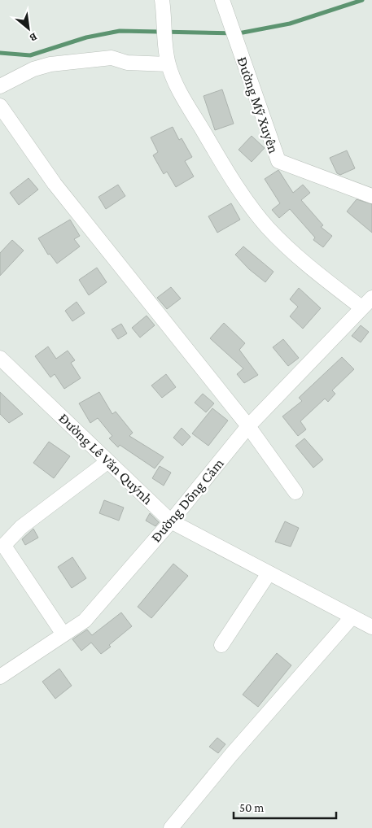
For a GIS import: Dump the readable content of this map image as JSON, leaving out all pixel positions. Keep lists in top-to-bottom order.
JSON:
{
  "streets": {
    "street": ["Đường Mỹ Xuyên", "Đường Lê Văn Quýnh", "Đường Dõng Cảm"]
  },
  "crossings": [
    ["Đường Lê Văn Quýnh", "Đường Dõng Cảm"]
  ],
  "scale_bar": "50 m",
  "north": "bottom right"
}
